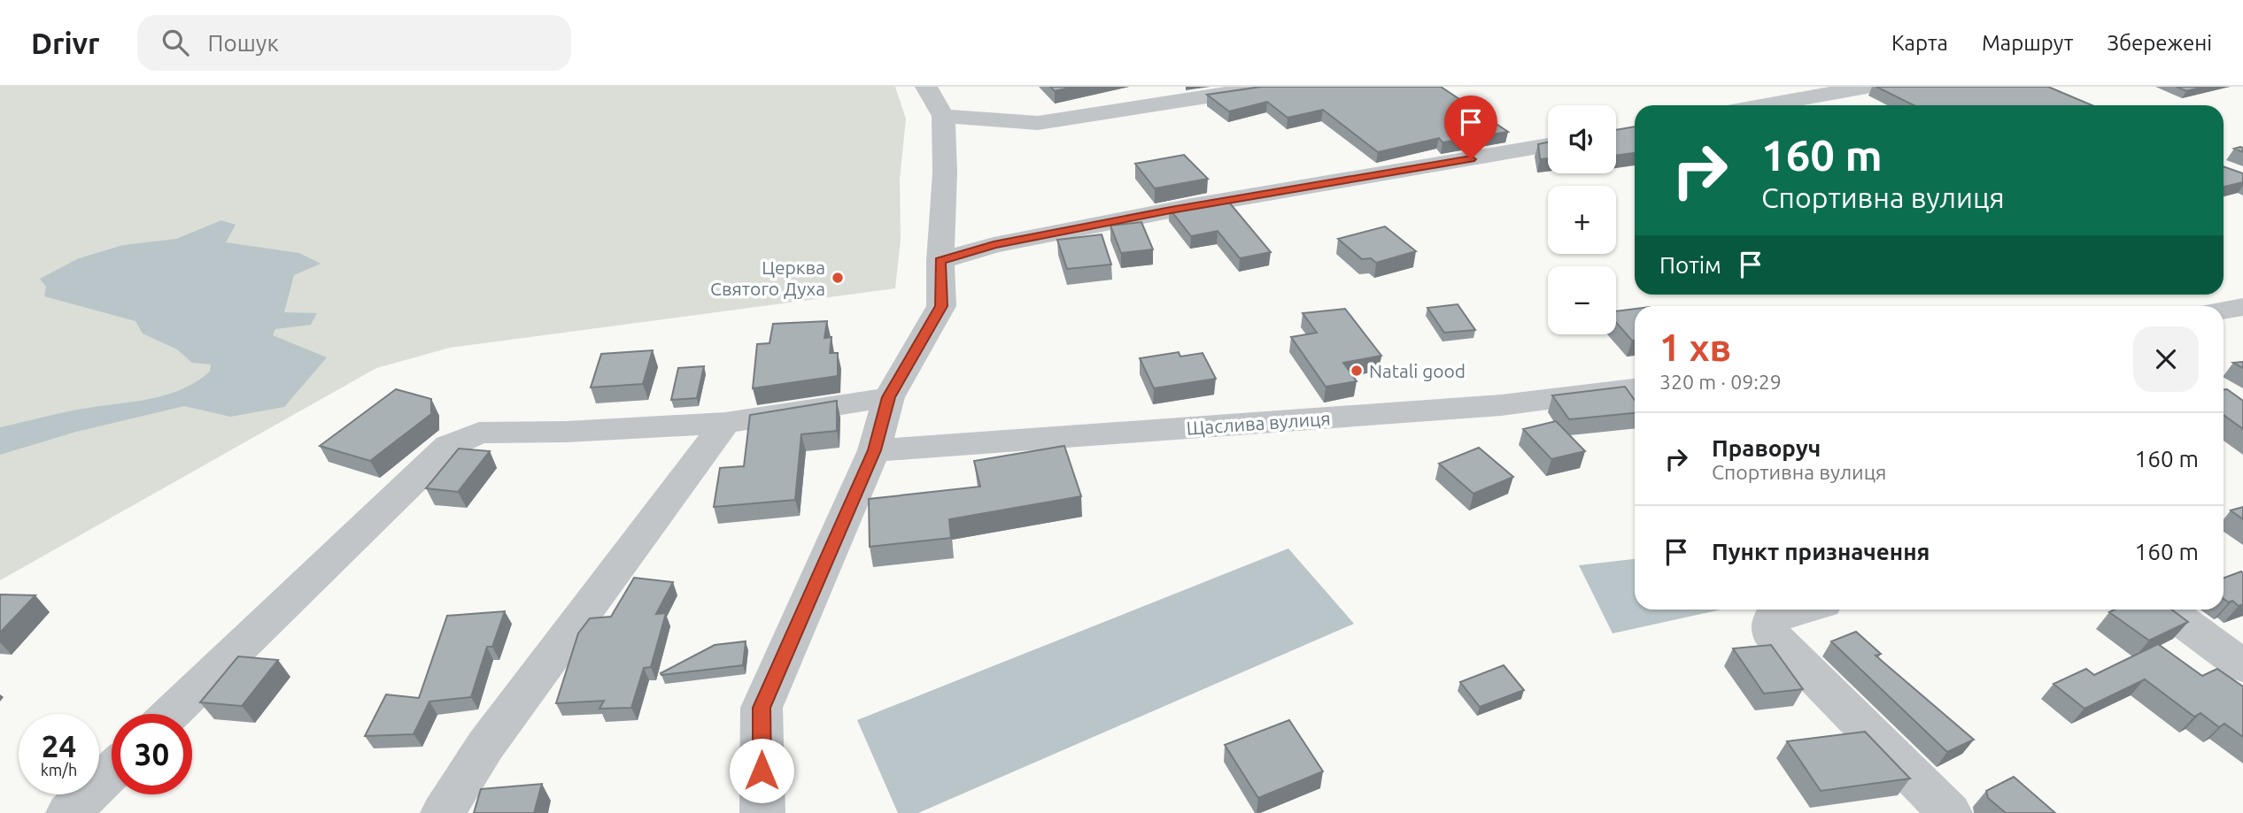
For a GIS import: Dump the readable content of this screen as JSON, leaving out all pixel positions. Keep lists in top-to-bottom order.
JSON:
{
  "streets": {
    "street": ["Щаслива вулиця"]
  },
  "places": ["Церква Святого Духа", "Natali good"],
  "page": {
    "header": "Drivr",
    "search": "Пошук",
    "nav": ["Карта", "Маршрут", "Збережені"],
    "map_buttons": ["+", "−"],
    "turn": ["160 m", "Спортивна вулиця"],
    "then": "Потім",
    "heading": ["1 хв", "320 m · 09:29"],
    "list": [
      {
        "name": "Праворуч",
        "note": "Спортивна вулиця",
        "value": "160 m"
      },
      {
        "name": "Пункт призначення",
        "value": "160 m"
      }
    ],
    "speed": "24 km/h",
    "limit": "30"
  }
}
